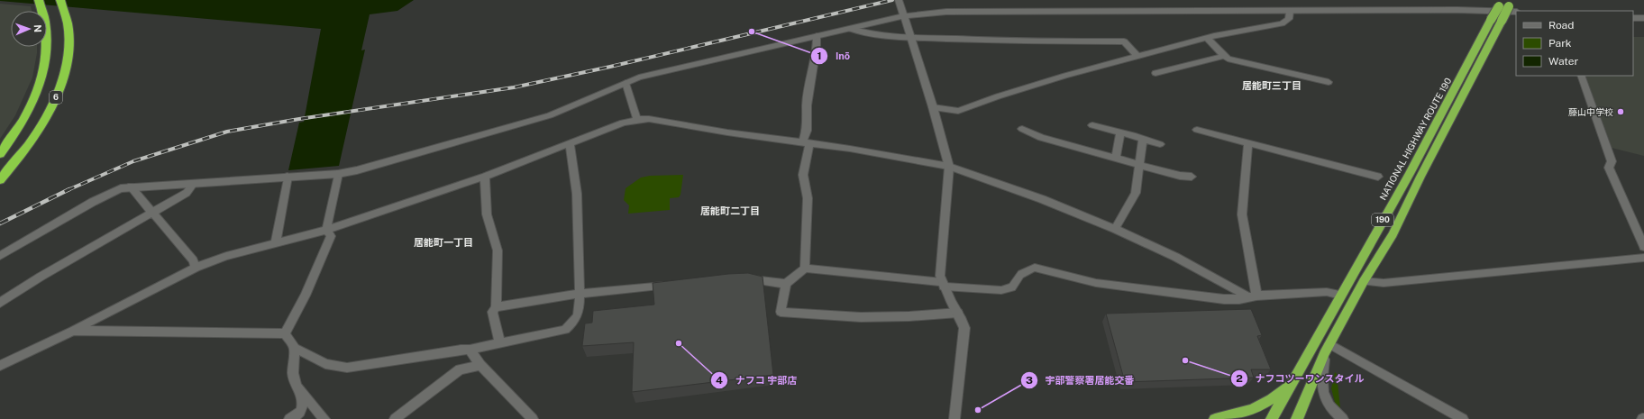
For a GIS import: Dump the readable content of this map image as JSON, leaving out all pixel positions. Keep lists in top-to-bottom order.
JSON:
{
  "streets": {
    "highway": ["6", "NATIONAL HIGHWAY ROUTE 190", "190"]
  },
  "crossings": [
    ["NATIONAL HIGHWAY ROUTE 190", "190"]
  ],
  "districts": ["居能町三丁目", "居能町二丁目", "居能町一丁目"],
  "places": [
    "Inō",
    "藤山中学校",
    "ナフコ 宇部店",
    "ナフコツーワンスタイル",
    "宇部警察署居能交番"
  ],
  "legend": ["Road", "Park", "Water"],
  "north": "right"
}
